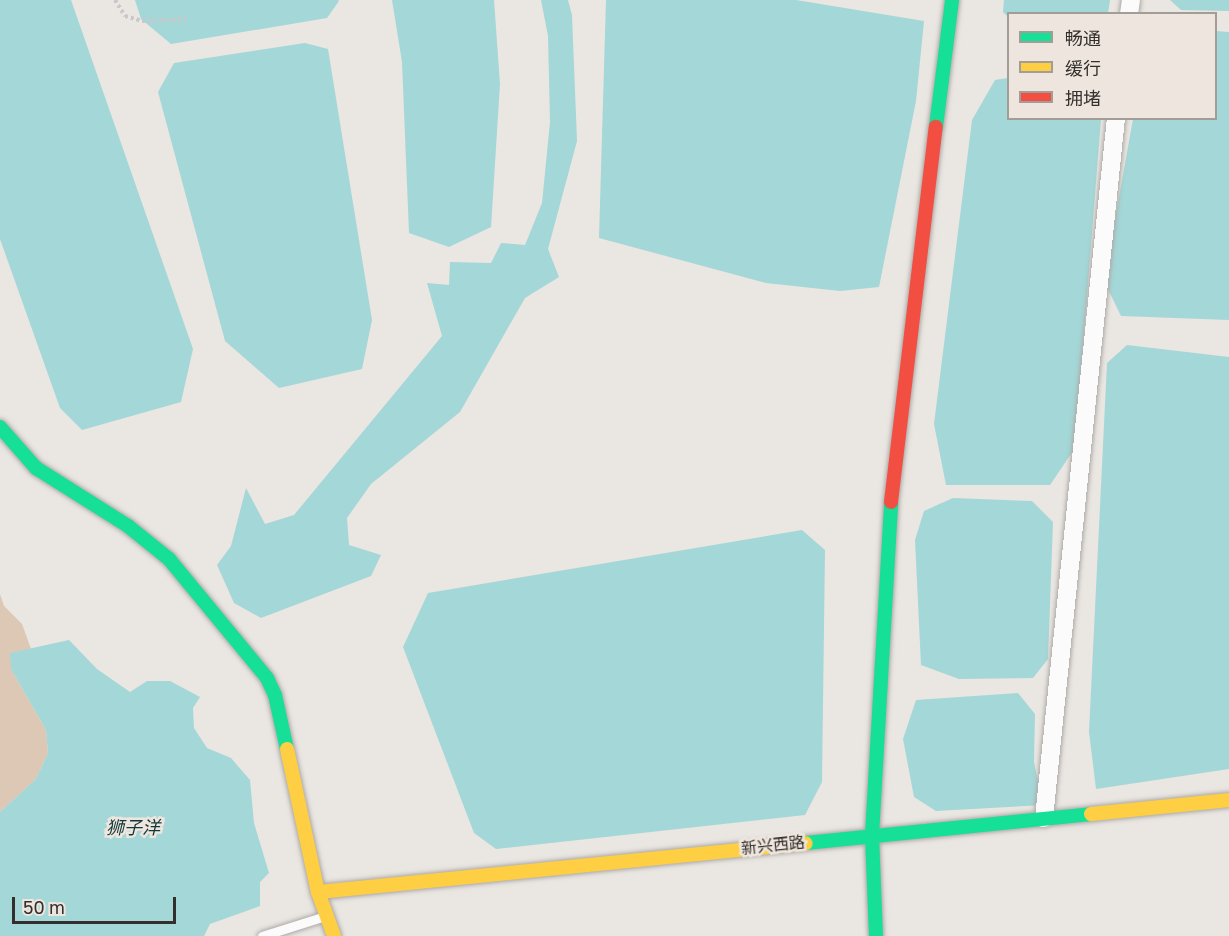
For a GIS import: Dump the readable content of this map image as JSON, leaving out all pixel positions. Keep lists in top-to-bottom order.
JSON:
{
  "streets": {
    "street": ["新兴西路"]
  },
  "water": ["狮子洋"],
  "legend": ["畅通", "缓行", "拥堵"],
  "scale_bar": "50 m"
}
